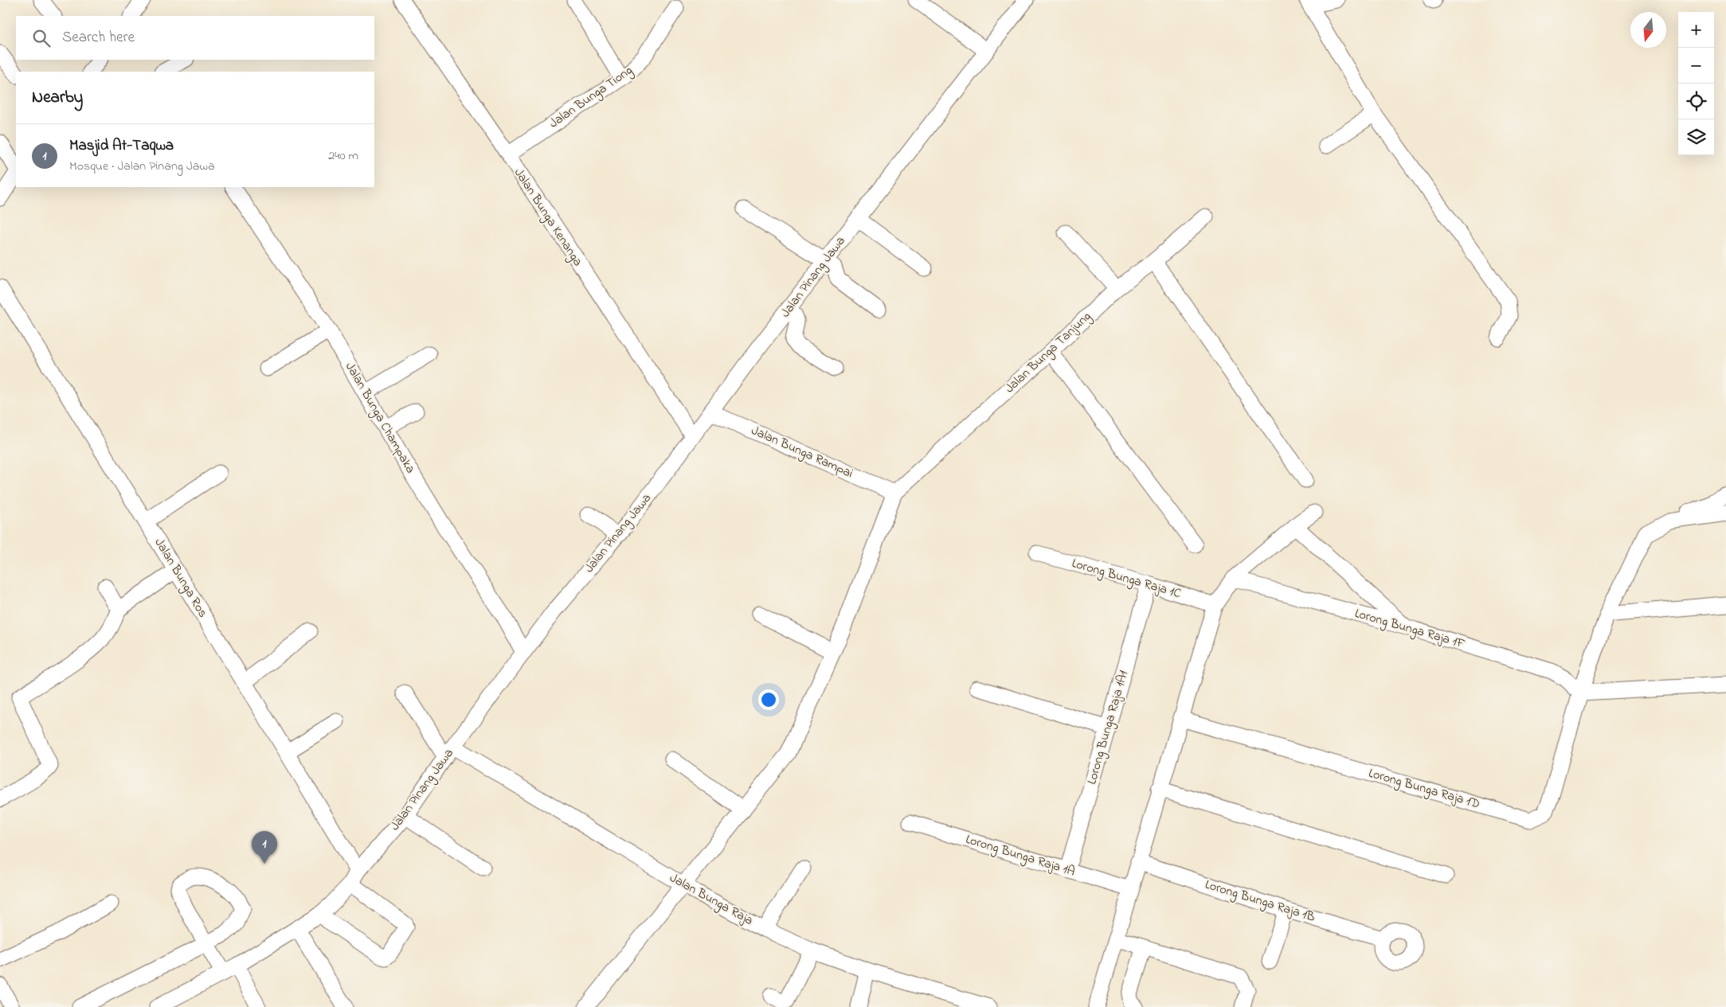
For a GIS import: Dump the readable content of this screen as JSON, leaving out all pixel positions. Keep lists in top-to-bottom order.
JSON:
{
  "streets": {
    "street": [
      "Jalan Bunga Tiong",
      "Jalan Bunga Kenanga",
      "Jalan Pinang Jawa",
      "Jalan Bunga Tanjung",
      "Jalan Bunga Champaka",
      "Jalan Bunga Rampai",
      "Jalan Bunga Ros",
      "Lorong Bunga Raja 1C",
      "Lorong Bunga Raja 1F",
      "Lorong Bunga Raja 1A1",
      "Lorong Bunga Raja 1D",
      "Lorong Bunga Raja 1A",
      "Jalan Bunga Raja",
      "Lorong Bunga Raja 1B"
    ]
  },
  "crossings": [
    ["Jalan Bunga Tiong", "Jalan Bunga Kenanga"],
    ["Jalan Bunga Kenanga", "Jalan Pinang Jawa"],
    ["Jalan Pinang Jawa", "Jalan Bunga Champaka"],
    ["Jalan Pinang Jawa", "Jalan Bunga Rampai"],
    ["Jalan Pinang Jawa", "Jalan Bunga Ros"],
    ["Jalan Pinang Jawa", "Jalan Bunga Raja"],
    ["Jalan Bunga Tanjung", "Jalan Bunga Rampai"],
    ["Lorong Bunga Raja 1C", "Lorong Bunga Raja 1A1"],
    ["Lorong Bunga Raja 1F", "Lorong Bunga Raja 1D"],
    ["Lorong Bunga Raja 1A1", "Lorong Bunga Raja 1A"]
  ],
  "north": "bottom",
  "page": {
    "map_buttons": ["+", "−"],
    "search": "Search here",
    "heading": "Nearby",
    "list": [
      {
        "mark": "1",
        "name": "Masjid At-Taqwa",
        "note": "Mosque · Jalan Pinang Jawa",
        "value": "240 m"
      }
    ],
    "pins": "1"
  }
}
